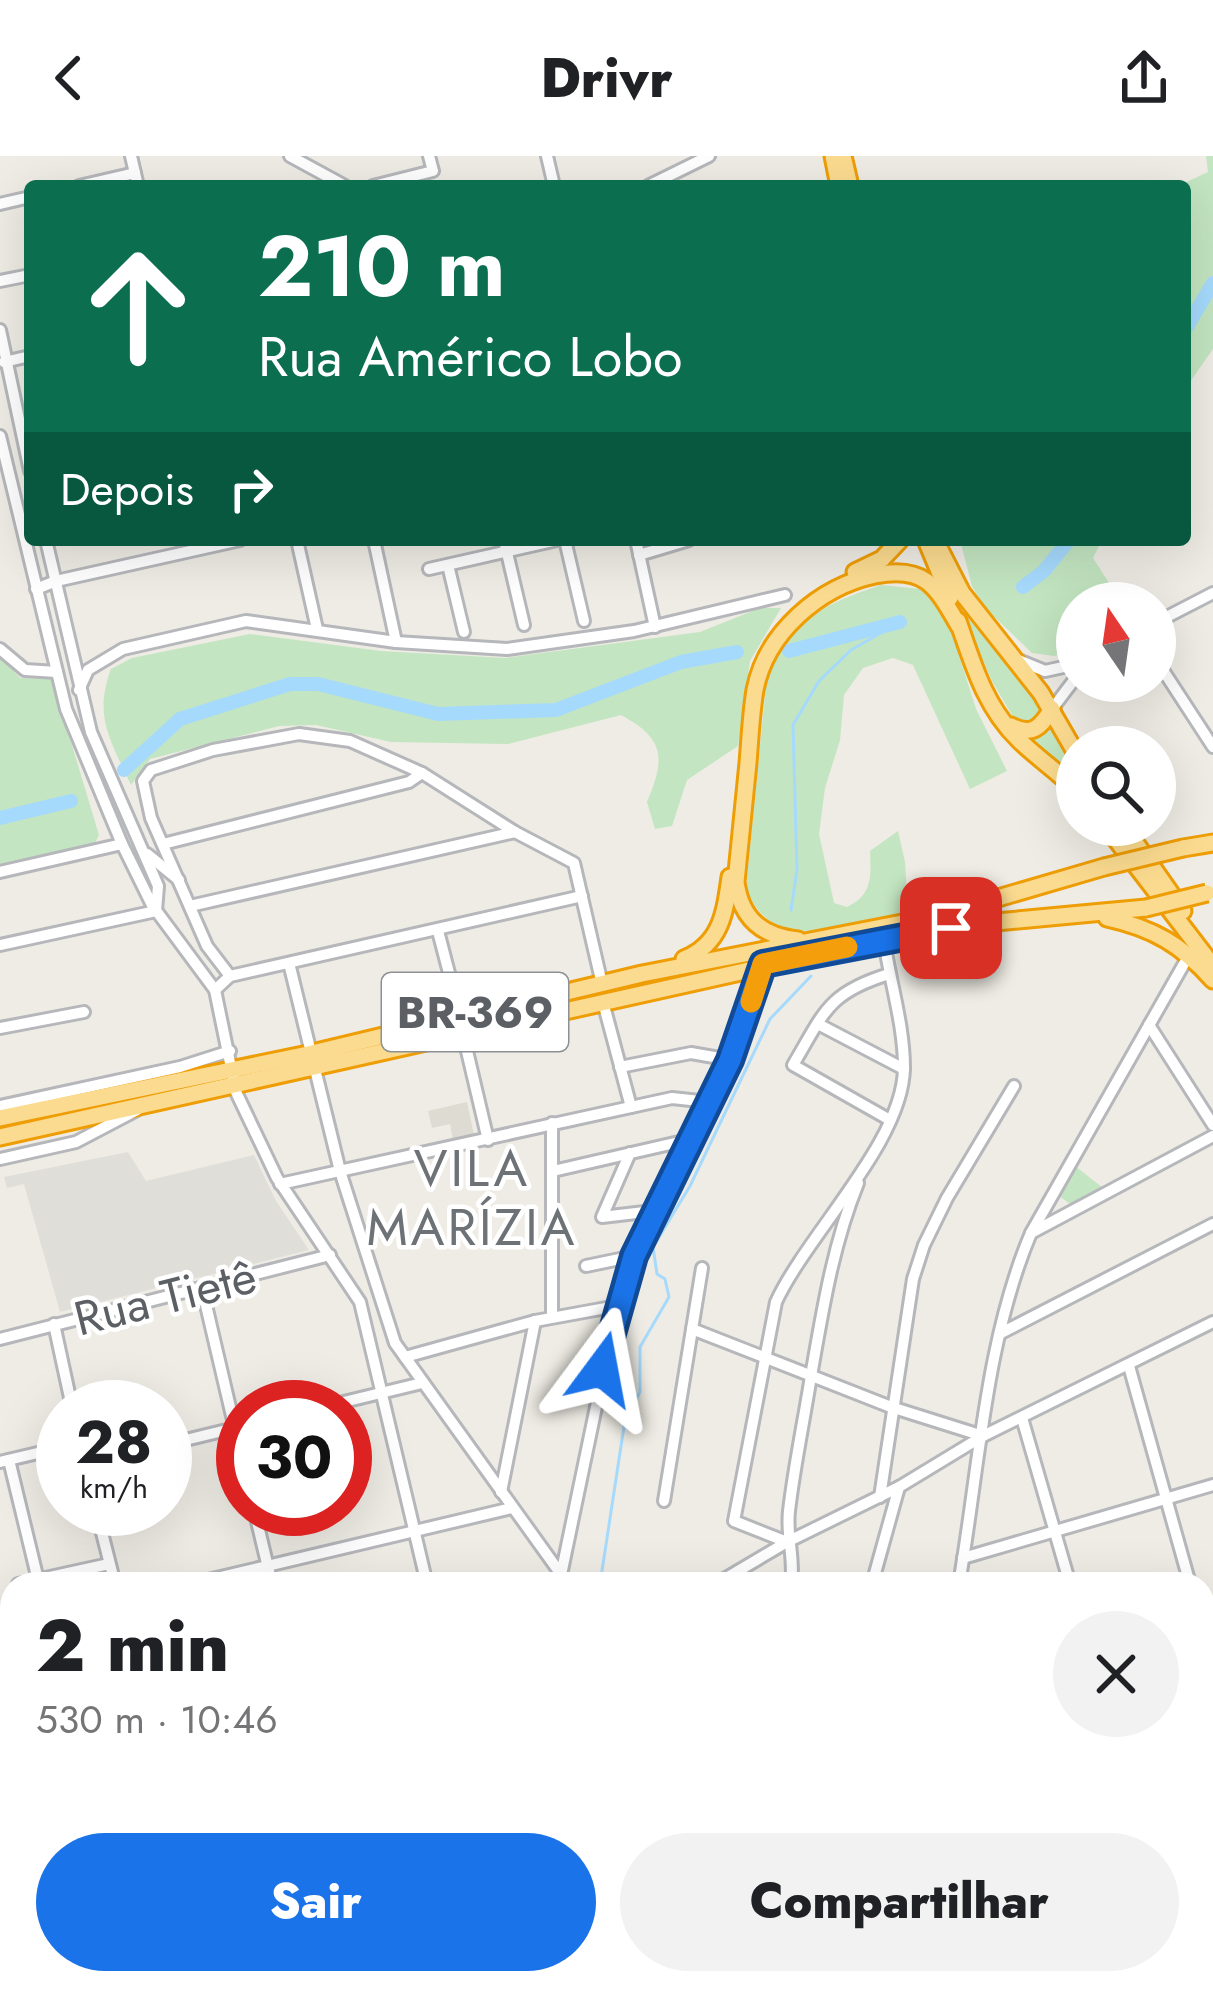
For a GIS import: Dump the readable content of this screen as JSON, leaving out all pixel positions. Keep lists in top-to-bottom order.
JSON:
{
  "streets": {
    "highway": ["BR-369"],
    "street": ["Rua Tietê"]
  },
  "districts": ["VILA MARÍZIA"],
  "north": "top",
  "page": {
    "header": "Drivr",
    "turn": ["210 m", "Rua Américo Lobo"],
    "then": "Depois",
    "speed": "28 km/h",
    "limit": "30",
    "heading": ["2 min", "530 m · 10:46"],
    "buttons": ["Sair", "Compartilhar"]
  }
}
